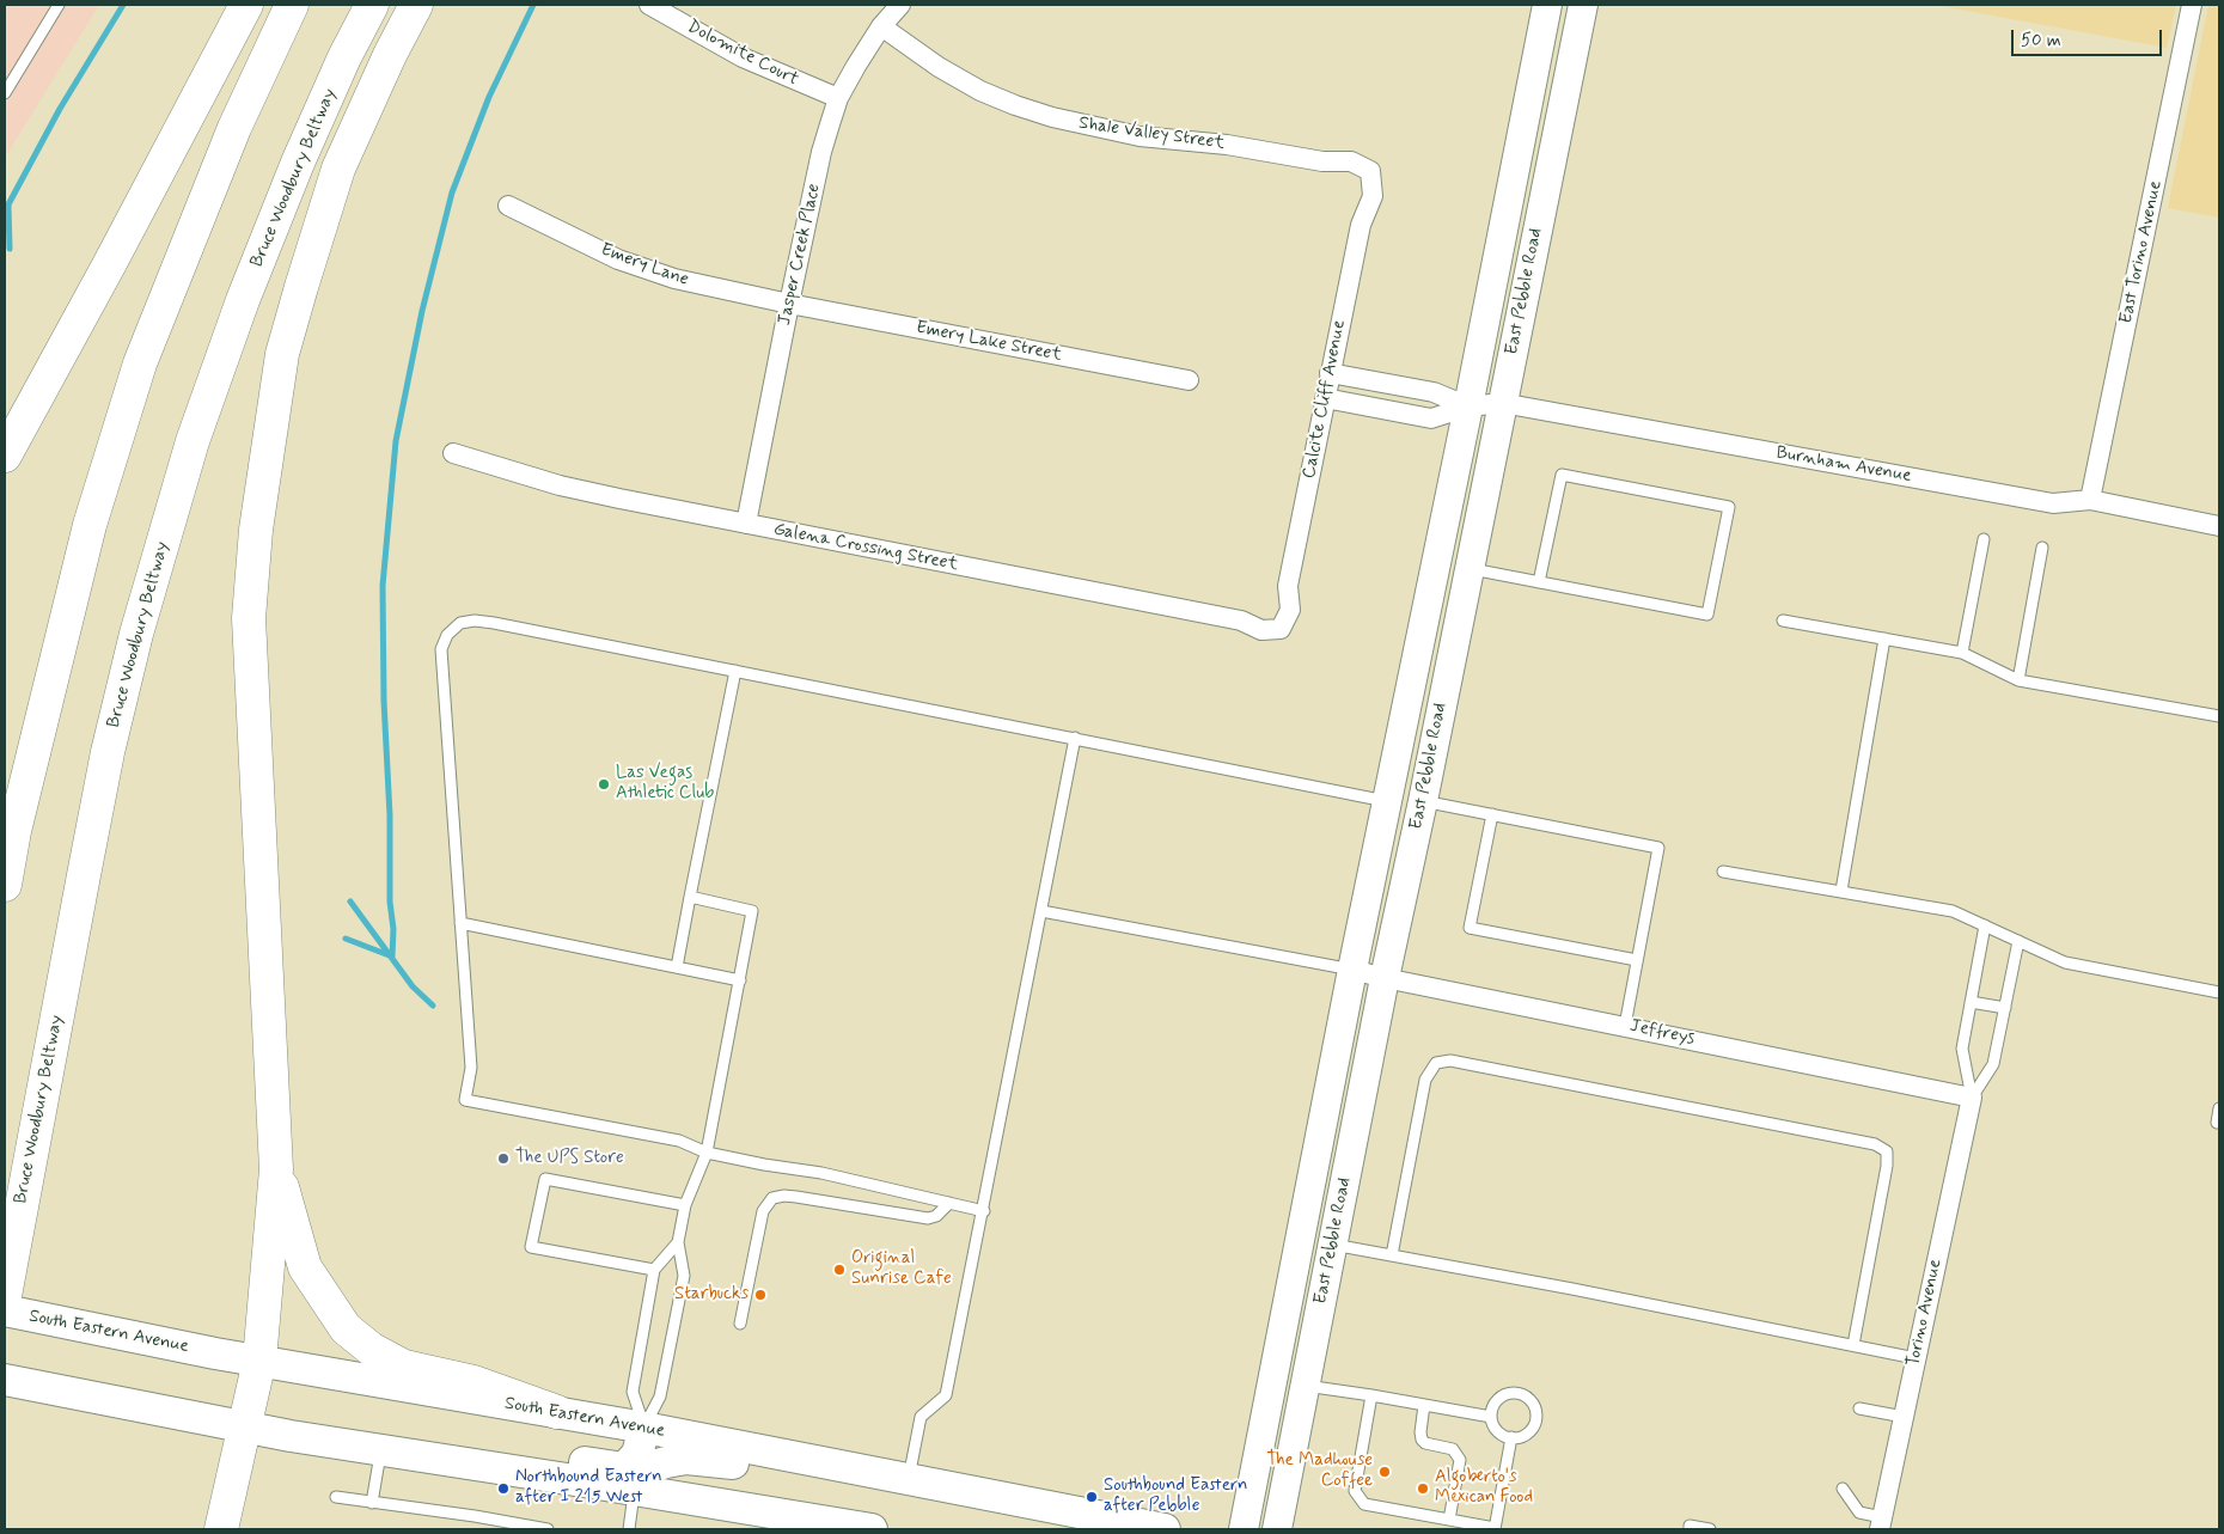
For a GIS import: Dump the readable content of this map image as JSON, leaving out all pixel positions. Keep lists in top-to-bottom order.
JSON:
{
  "streets": {
    "highway": ["Bruce Woodbury Beltway"],
    "main road": ["East Pebble Road", "South Eastern Avenue"],
    "street": [
      "Dolomite Court",
      "Shale Valley Street",
      "East Torino Avenue",
      "Jasper Creek Place",
      "Emery Lane",
      "Emery Lake Street",
      "Calcite Cliff Avenue",
      "Burnham Avenue",
      "Galena Crossing Street",
      "Jeffreys",
      "Torino Avenue"
    ]
  },
  "crossings": [
    ["Dolomite Court", "Jasper Creek Place"],
    ["Shale Valley Street", "Jasper Creek Place"],
    ["Shale Valley Street", "Calcite Cliff Avenue"],
    ["East Torino Avenue", "Burnham Avenue"],
    ["Jasper Creek Place", "Emery Lane"],
    ["Jasper Creek Place", "Emery Lake Street"],
    ["Jasper Creek Place", "Galena Crossing Street"],
    ["Emery Lane", "Emery Lake Street"],
    ["East Pebble Road", "Burnham Avenue"],
    ["East Pebble Road", "Jeffreys"],
    ["Calcite Cliff Avenue", "Burnham Avenue"],
    ["Calcite Cliff Avenue", "Galena Crossing Street"],
    ["Jeffreys", "Torino Avenue"]
  ],
  "places": [
    "Las Vegas Athletic Club",
    "The UPS Store",
    "Original Sunrise Cafe",
    "Starbucks",
    "The Madhouse Coffee",
    "Northbound Eastern after I 215 West",
    "Algoberto's Mexican Food",
    "Southbound Eastern after Pebble"
  ],
  "scale_bar": "50 m"
}
